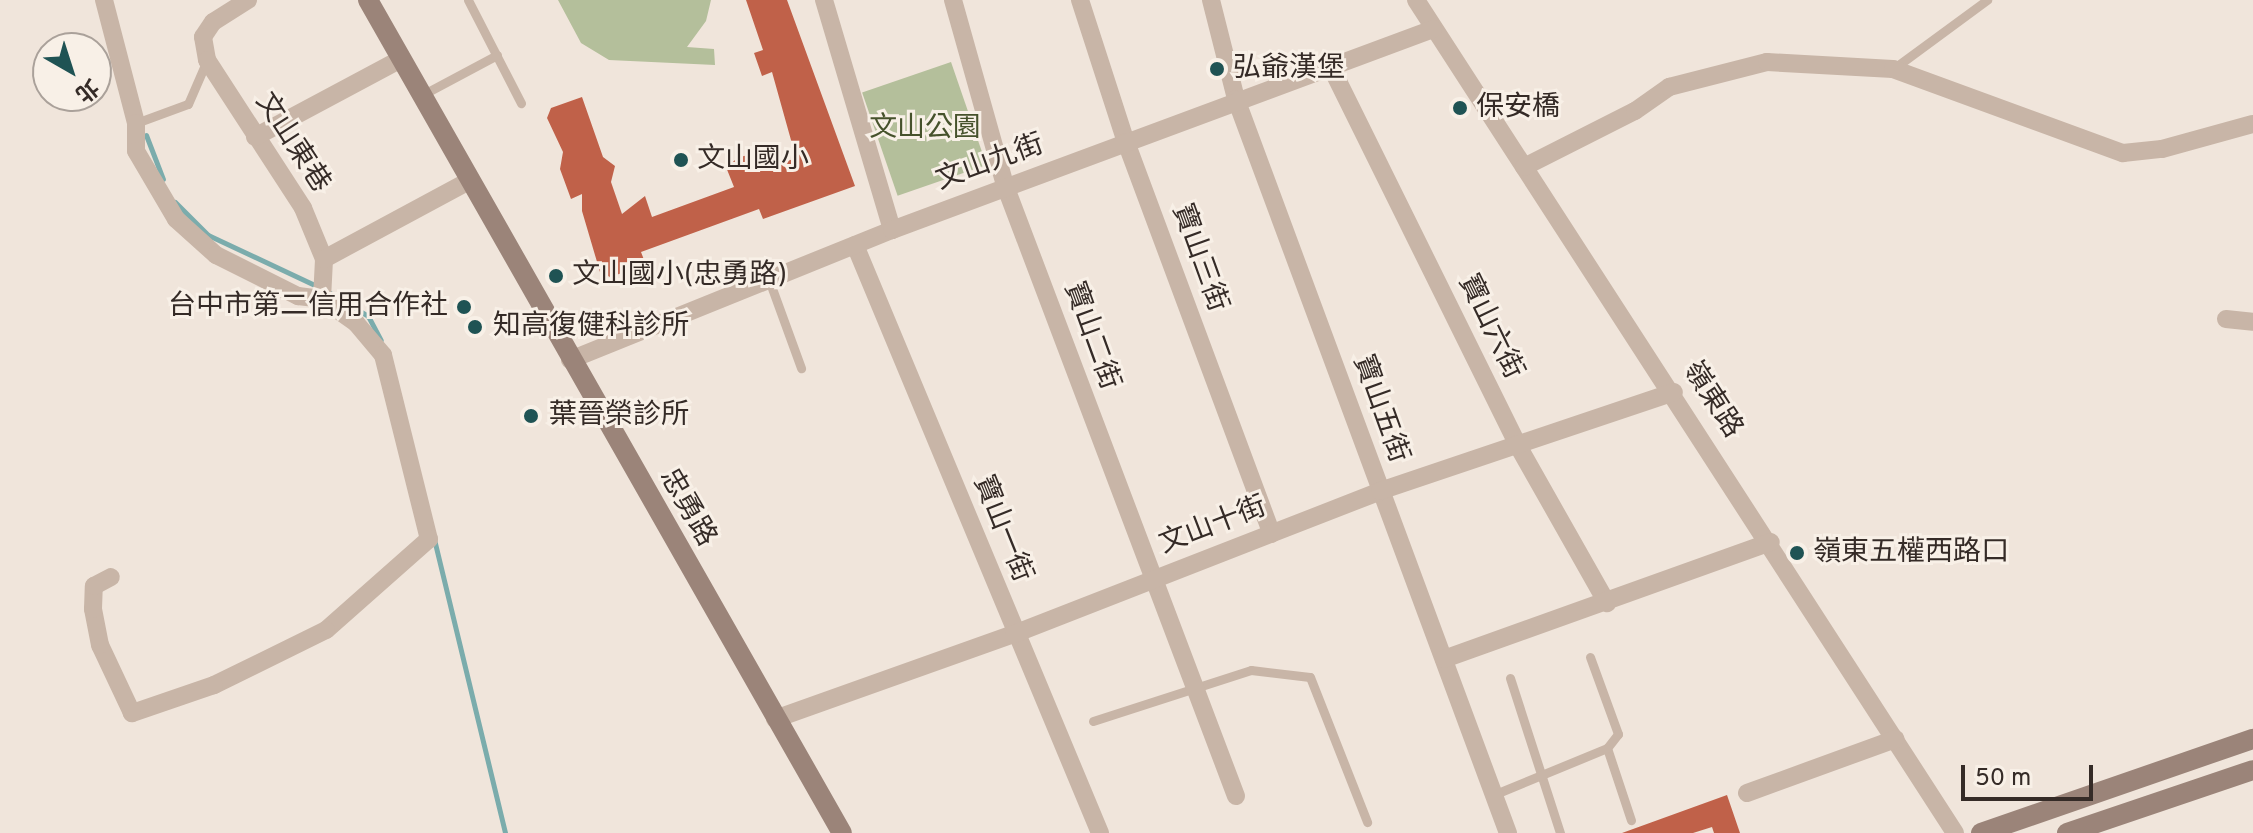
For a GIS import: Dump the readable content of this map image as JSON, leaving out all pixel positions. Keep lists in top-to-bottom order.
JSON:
{
  "streets": {
    "main road": ["忠勇路"],
    "street": [
      "文山東巷",
      "文山九街",
      "寶山三街",
      "寶山六街",
      "寶山二街",
      "嶺東路",
      "寶山五街",
      "文山十街",
      "寶山一街"
    ]
  },
  "crossings": [
    ["文山九街", "寶山三街"],
    ["文山九街", "寶山六街"],
    ["文山九街", "寶山二街"],
    ["文山九街", "嶺東路"],
    ["文山九街", "寶山五街"],
    ["文山九街", "忠勇路"],
    ["文山九街", "寶山一街"],
    ["寶山三街", "文山十街"],
    ["寶山六街", "文山十街"],
    ["寶山二街", "文山十街"],
    ["嶺東路", "文山十街"],
    ["寶山五街", "文山十街"],
    ["忠勇路", "文山十街"],
    ["文山十街", "寶山一街"]
  ],
  "parks": ["文山公園"],
  "places": [
    "弘爺漢堡",
    "保安橋",
    "文山國小",
    "文山國小(忠勇路)",
    "台中市第二信用合作社",
    "知高復健科診所",
    "葉晉榮診所",
    "嶺東五權西路口"
  ],
  "scale_bar": "50 m",
  "north": "bottom right"
}
